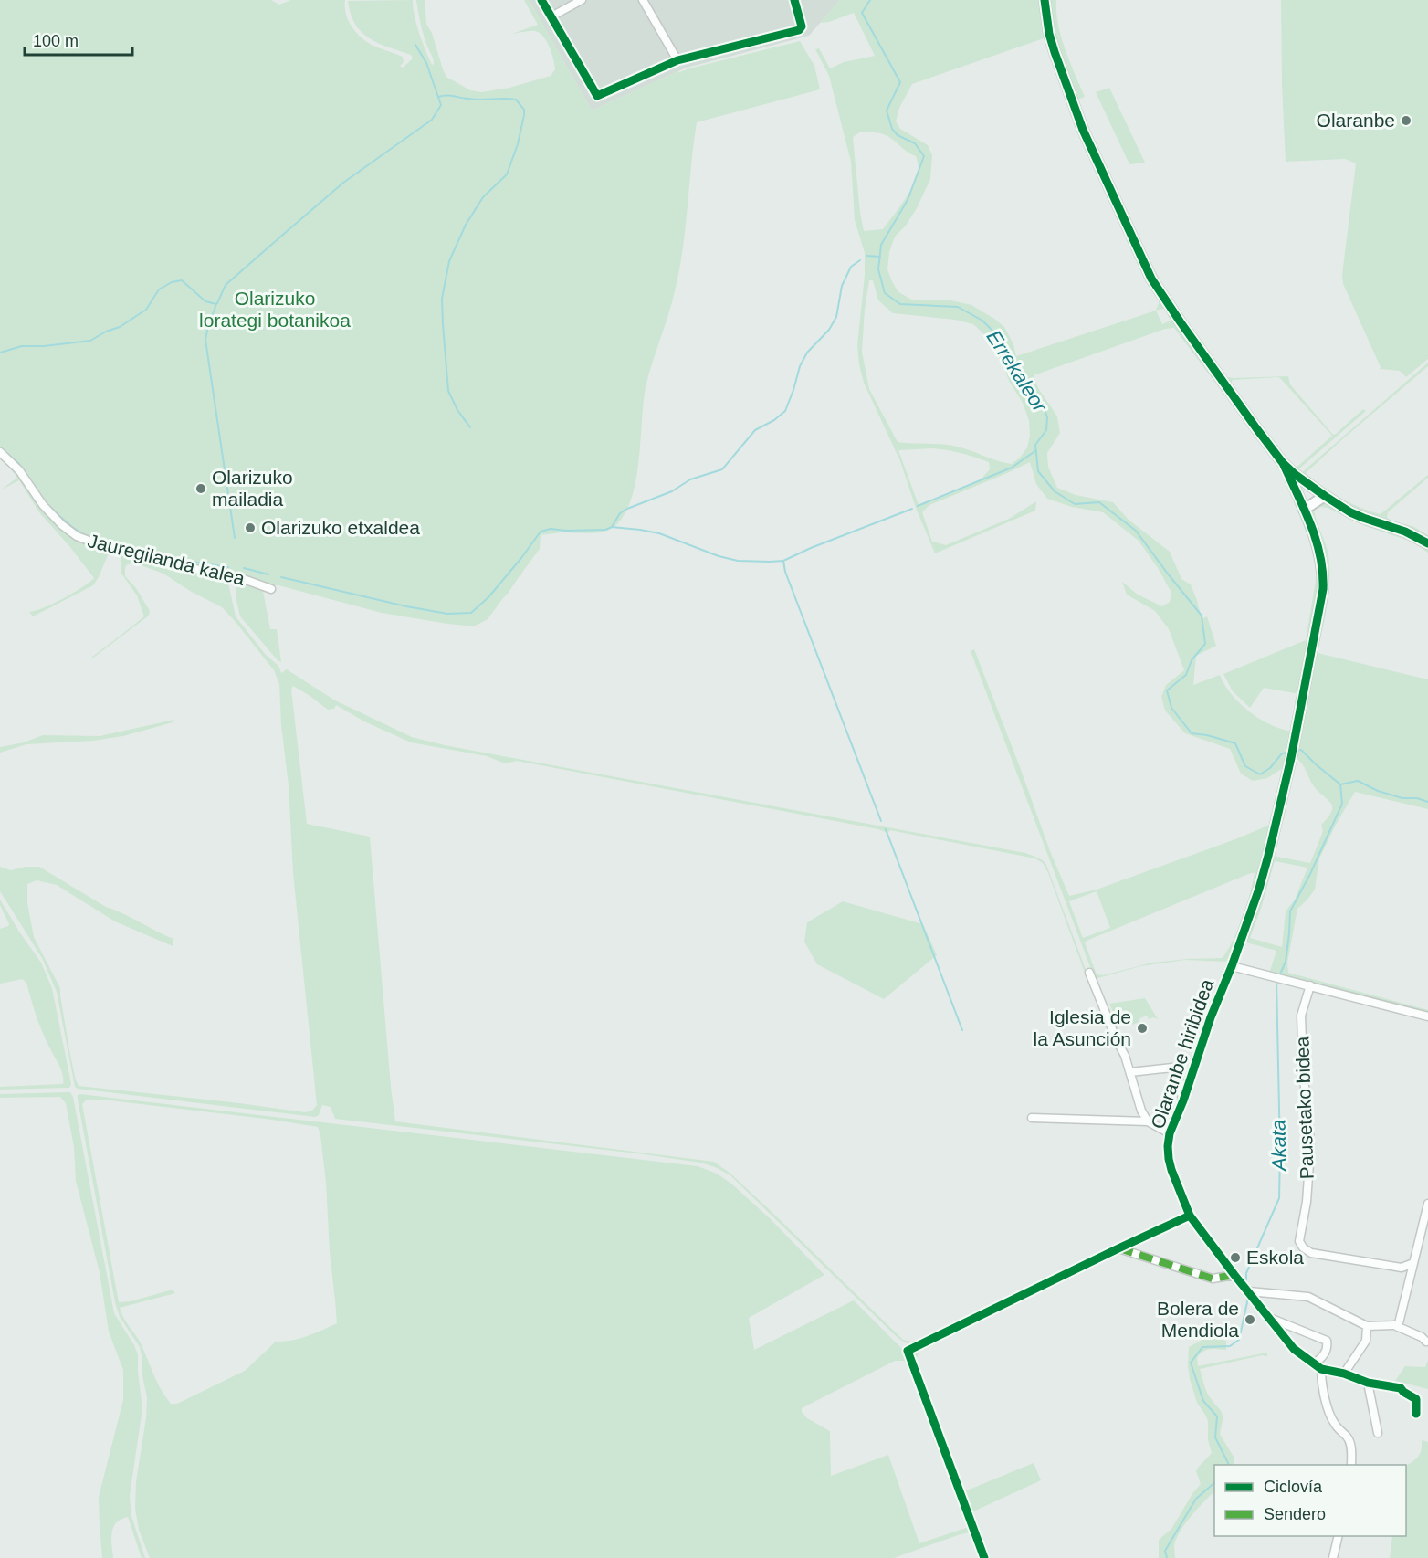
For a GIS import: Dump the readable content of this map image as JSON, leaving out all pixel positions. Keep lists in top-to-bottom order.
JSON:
{
  "streets": {
    "street": ["Jauregilanda kalea", "Olaranbe hiribidea", "Pausetako bidea"]
  },
  "water": ["Errekaleor", "Akata"],
  "parks": ["Olarizuko lorategi botanikoa"],
  "places": [
    "Olaranbe",
    "Olarizuko mailadia",
    "Olarizuko etxaldea",
    "Iglesia de la Asunción",
    "Eskola",
    "Bolera de Mendiola"
  ],
  "legend": ["Ciclovía", "Sendero"],
  "scale_bar": "100 m"
}
